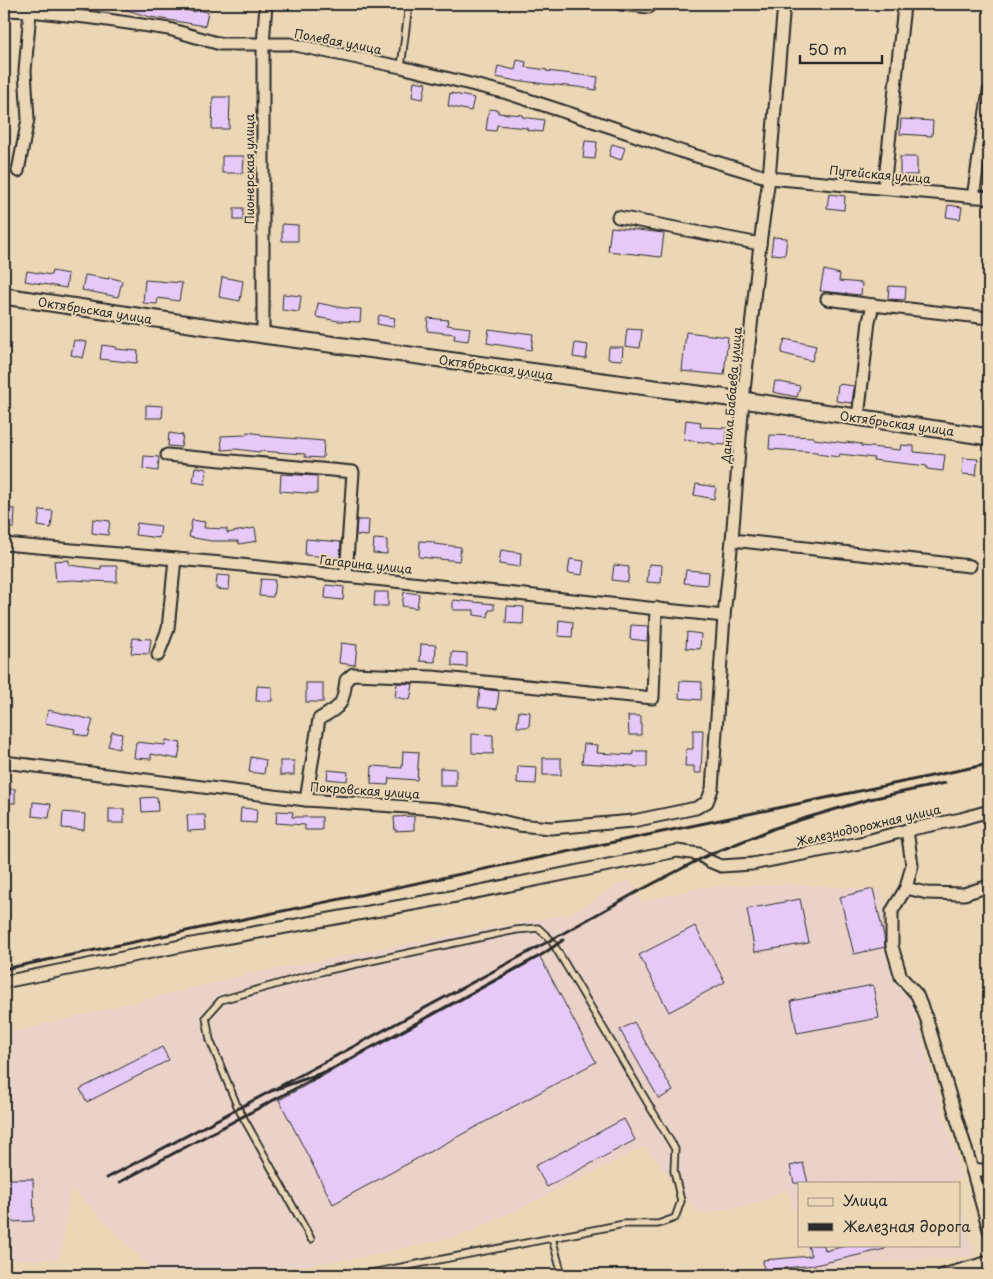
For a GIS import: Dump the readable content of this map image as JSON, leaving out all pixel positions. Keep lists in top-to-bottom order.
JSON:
{
  "streets": {
    "street": [
      "Полевая улица",
      "Пионерская улица",
      "Путейская улица",
      "Октябрьская улица",
      "Данила Бабаева улица",
      "Гагарина улица",
      "Покровская улица",
      "Железнодорожная улица"
    ]
  },
  "crossings": [
    ["Полевая улица", "Пионерская улица"],
    ["Полевая улица", "Путейская улица"],
    ["Полевая улица", "Данила Бабаева улица"],
    ["Пионерская улица", "Октябрьская улица"],
    ["Путейская улица", "Данила Бабаева улица"],
    ["Октябрьская улица", "Данила Бабаева улица"],
    ["Данила Бабаева улица", "Гагарина улица"],
    ["Данила Бабаева улица", "Покровская улица"]
  ],
  "legend": ["Улица", "Железная дорога"],
  "scale_bar": "50 m"
}
